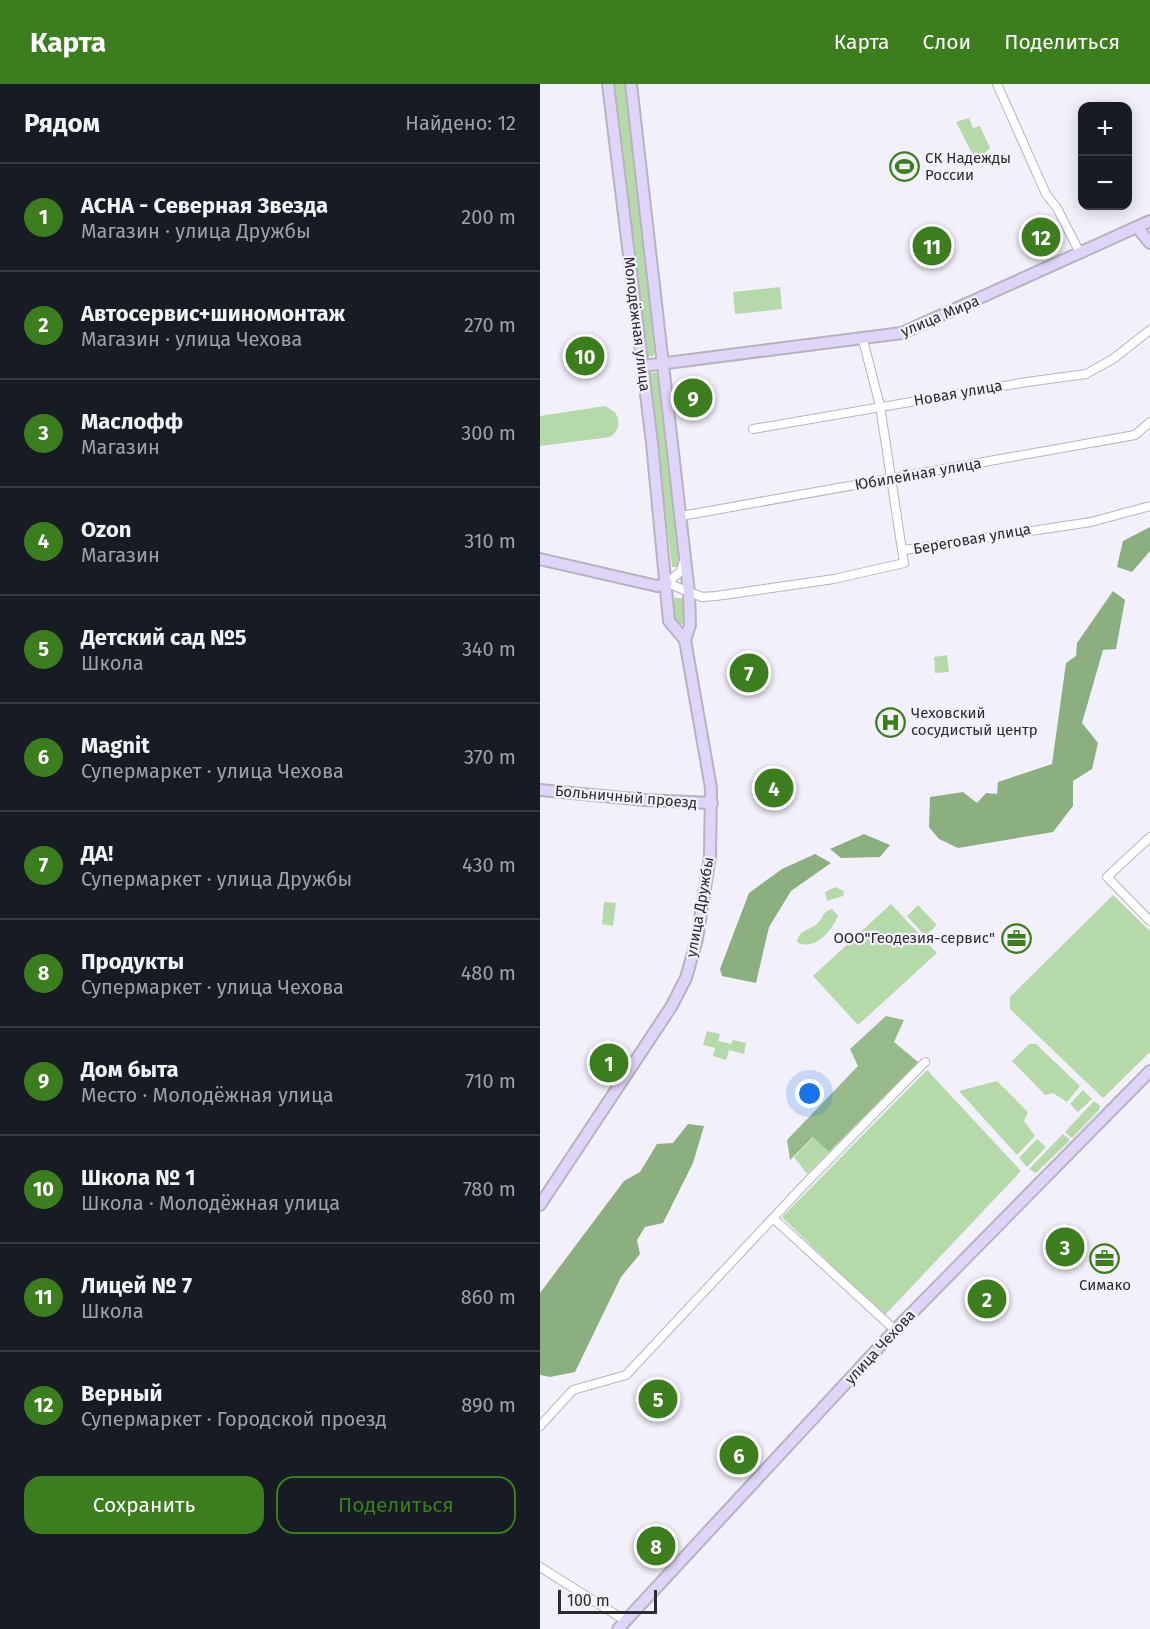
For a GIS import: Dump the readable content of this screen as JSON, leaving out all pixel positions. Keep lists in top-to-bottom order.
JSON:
{
  "streets": {
    "street": [
      "улица Мира",
      "Молодёжная улица",
      "Новая улица",
      "Юбилейная улица",
      "Береговая улица",
      "Больничный проезд",
      "улица Дружбы",
      "улица Чехова"
    ]
  },
  "crossings": [
    ["улица Мира", "Молодёжная улица"],
    ["Молодёжная улица", "Юбилейная улица"],
    ["Молодёжная улица", "Береговая улица"],
    ["Молодёжная улица", "улица Дружбы"],
    ["Береговая улица", "улица Дружбы"],
    ["Больничный проезд", "улица Дружбы"]
  ],
  "places": {
    "sports": ["СК Надежды России"],
    "hospital": ["Чеховский сосудистый центр"],
    "office": ["ООО\"Геодезия-сервис\"", "Симако"]
  },
  "scale_bar": "100 m",
  "page": {
    "header": "Карта",
    "nav": ["Карта", "Слои", "Поделиться"],
    "heading": ["Рядом", "Найдено: 12"],
    "map_buttons": ["+", "−"],
    "list": [
      {
        "mark": "1",
        "name": "АСНА - Северная Звезда",
        "note": "Магазин · улица Дружбы",
        "value": "200 m"
      },
      {
        "mark": "2",
        "name": "Автосервис+шиномонтаж",
        "note": "Магазин · улица Чехова",
        "value": "270 m"
      },
      {
        "mark": "3",
        "name": "Маслофф",
        "note": "Магазин",
        "value": "300 m"
      },
      {
        "mark": "4",
        "name": "Ozon",
        "note": "Магазин",
        "value": "310 m"
      },
      {
        "mark": "5",
        "name": "Детский сад №5",
        "note": "Школа",
        "value": "340 m"
      },
      {
        "mark": "6",
        "name": "Magnit",
        "note": "Супермаркет · улица Чехова",
        "value": "370 m"
      },
      {
        "mark": "7",
        "name": "ДА!",
        "note": "Супермаркет · улица Дружбы",
        "value": "430 m"
      },
      {
        "mark": "8",
        "name": "Продукты",
        "note": "Супермаркет · улица Чехова",
        "value": "480 m"
      },
      {
        "mark": "9",
        "name": "Дом быта",
        "note": "Место · Молодёжная улица",
        "value": "710 m"
      },
      {
        "mark": "10",
        "name": "Школа № 1",
        "note": "Школа · Молодёжная улица",
        "value": "780 m"
      },
      {
        "mark": "11",
        "name": "Лицей № 7",
        "note": "Школа",
        "value": "860 m"
      },
      {
        "mark": "12",
        "name": "Верный",
        "note": "Супермаркет · Городской проезд",
        "value": "890 m"
      }
    ],
    "pins": [
      "12",
      "11",
      "10",
      "9",
      "7",
      "4",
      "1",
      "3",
      "2",
      "5",
      "6",
      "8"
    ],
    "buttons": ["Сохранить", "Поделиться"],
    "scale": "100 m"
  }
}
